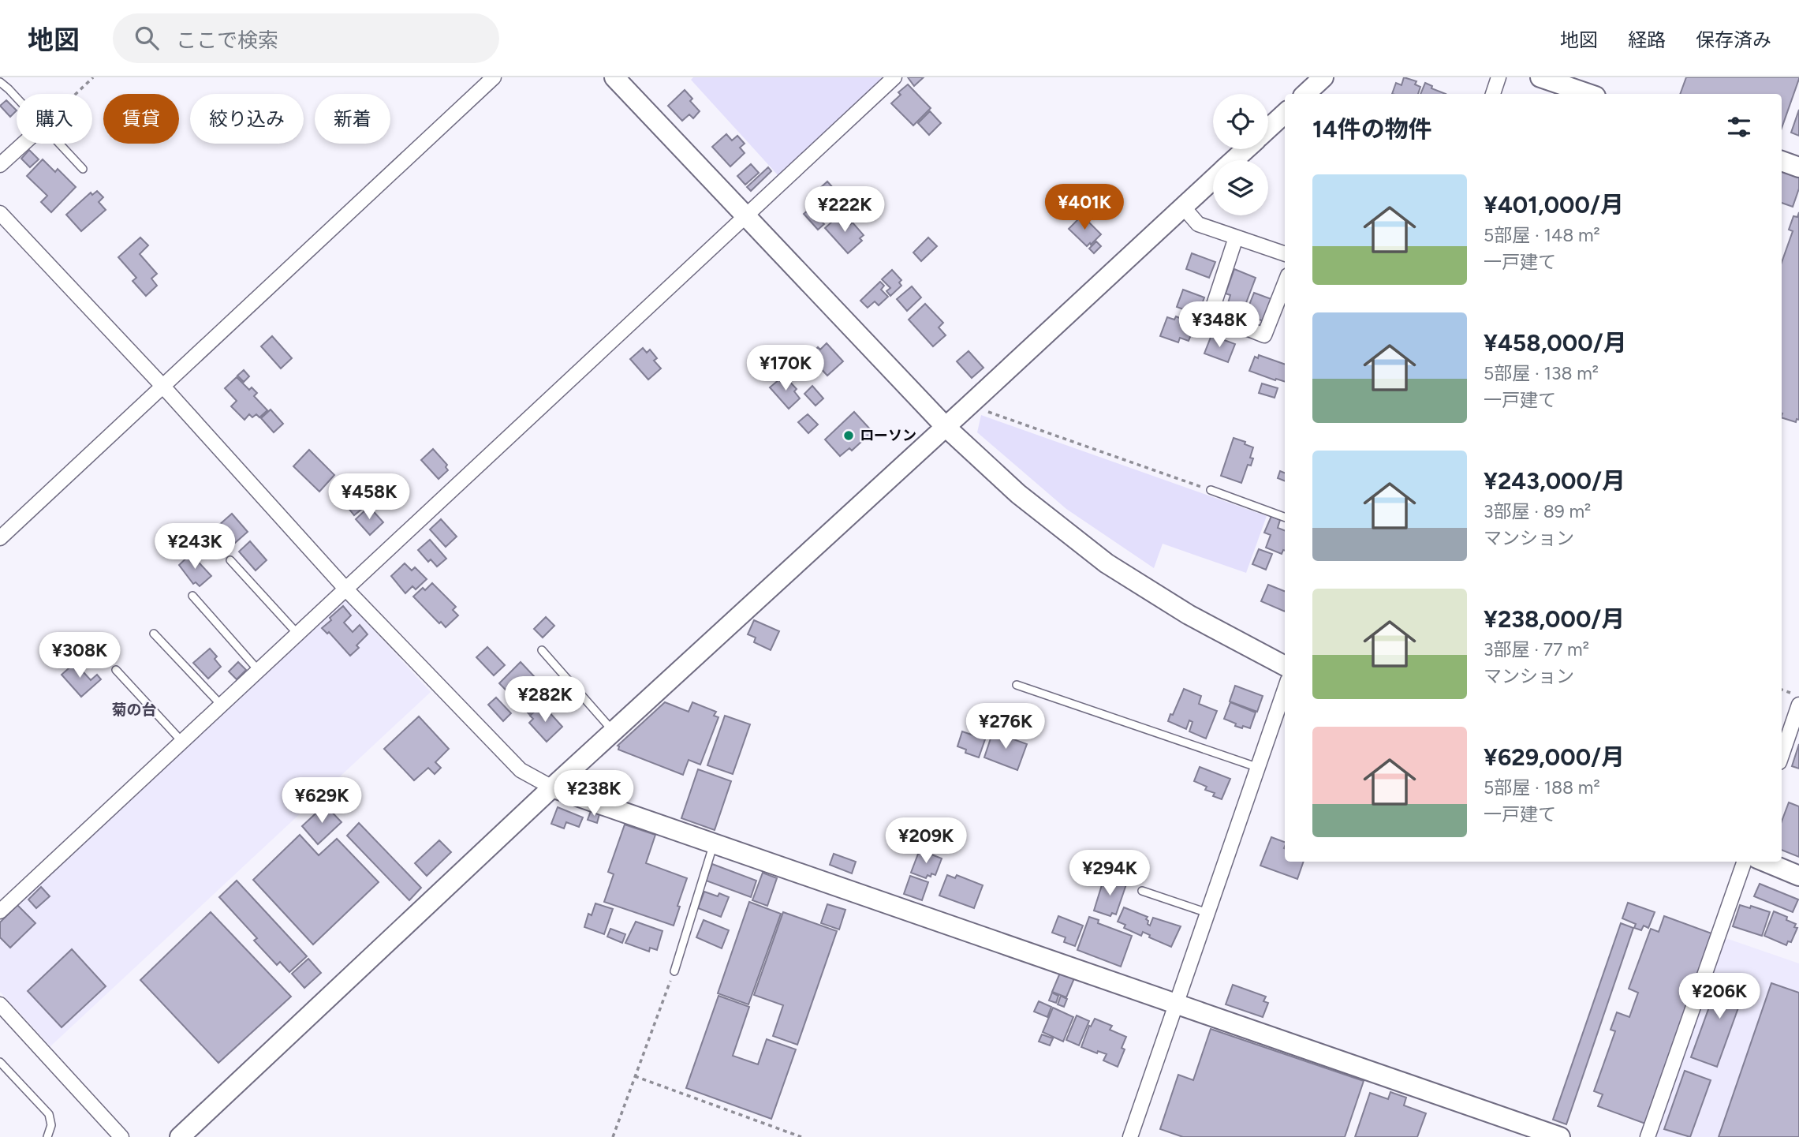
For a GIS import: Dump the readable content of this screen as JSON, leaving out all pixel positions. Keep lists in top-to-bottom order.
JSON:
{
  "districts": ["菊の台"],
  "places": ["ローソン"],
  "page": {
    "header": "地図",
    "search": "ここで検索",
    "nav": ["地図", "経路", "保存済み"],
    "chip": [
      "購入",
      "賃貸",
      "絞り込み",
      "新着"
    ],
    "heading": "14件の物件",
    "list": [
      {
        "name": "¥401,000/月",
        "note": "5部屋 · 148 m² · 一戸建て"
      },
      {
        "name": "¥458,000/月",
        "note": "5部屋 · 138 m² · 一戸建て"
      },
      {
        "name": "¥243,000/月",
        "note": "3部屋 · 89 m² · マンション"
      },
      {
        "name": "¥238,000/月",
        "note": "3部屋 · 77 m² · マンション"
      },
      {
        "name": "¥629,000/月",
        "note": "5部屋 · 188 m² · 一戸建て"
      }
    ],
    "price": [
      "¥401K",
      "¥222K",
      "¥348K",
      "¥170K",
      "¥458K",
      "¥243K",
      "¥308K",
      "¥282K",
      "¥276K",
      "¥238K",
      "¥629K",
      "¥209K",
      "¥294K",
      "¥206K"
    ]
  }
}
